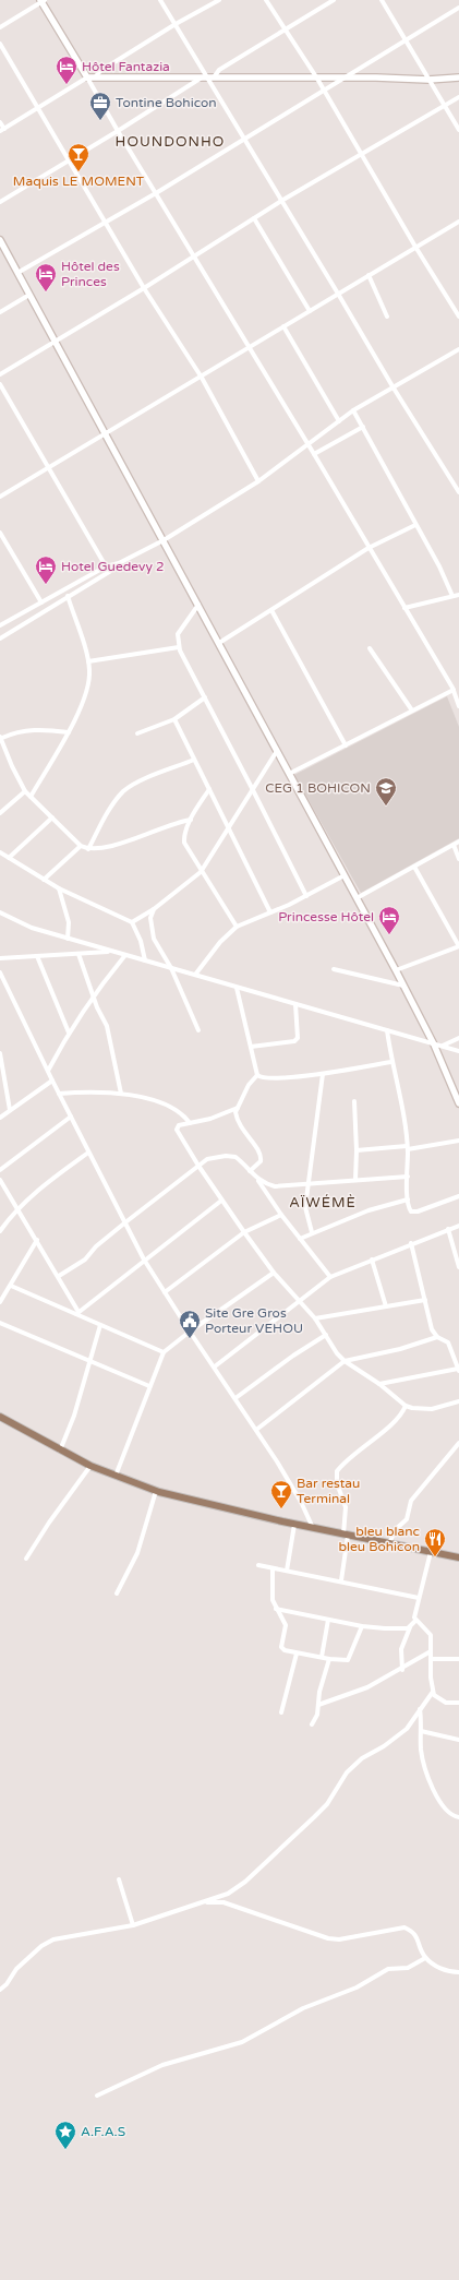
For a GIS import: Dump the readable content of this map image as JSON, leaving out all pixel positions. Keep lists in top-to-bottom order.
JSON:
{
  "districts": ["HOUNDONHO", "AÏWÉMÈ"],
  "places": {
    "hotel": [
      "Hôtel Fantazia",
      "Hôtel des Princes",
      "Hotel Guedevy 2",
      "Princesse Hôtel"
    ],
    "office": ["Tontine Bohicon"],
    "bar": ["Maquis LE MOMENT", "Bar restau Terminal"],
    "school or university": ["CEG 1 BOHICON"],
    "public building": ["Site Gre Gros Porteur VEHOU"],
    "restaurant": ["bleu blanc bleu Bohicon"],
    "place": ["A.F.A.S"]
  }
}
